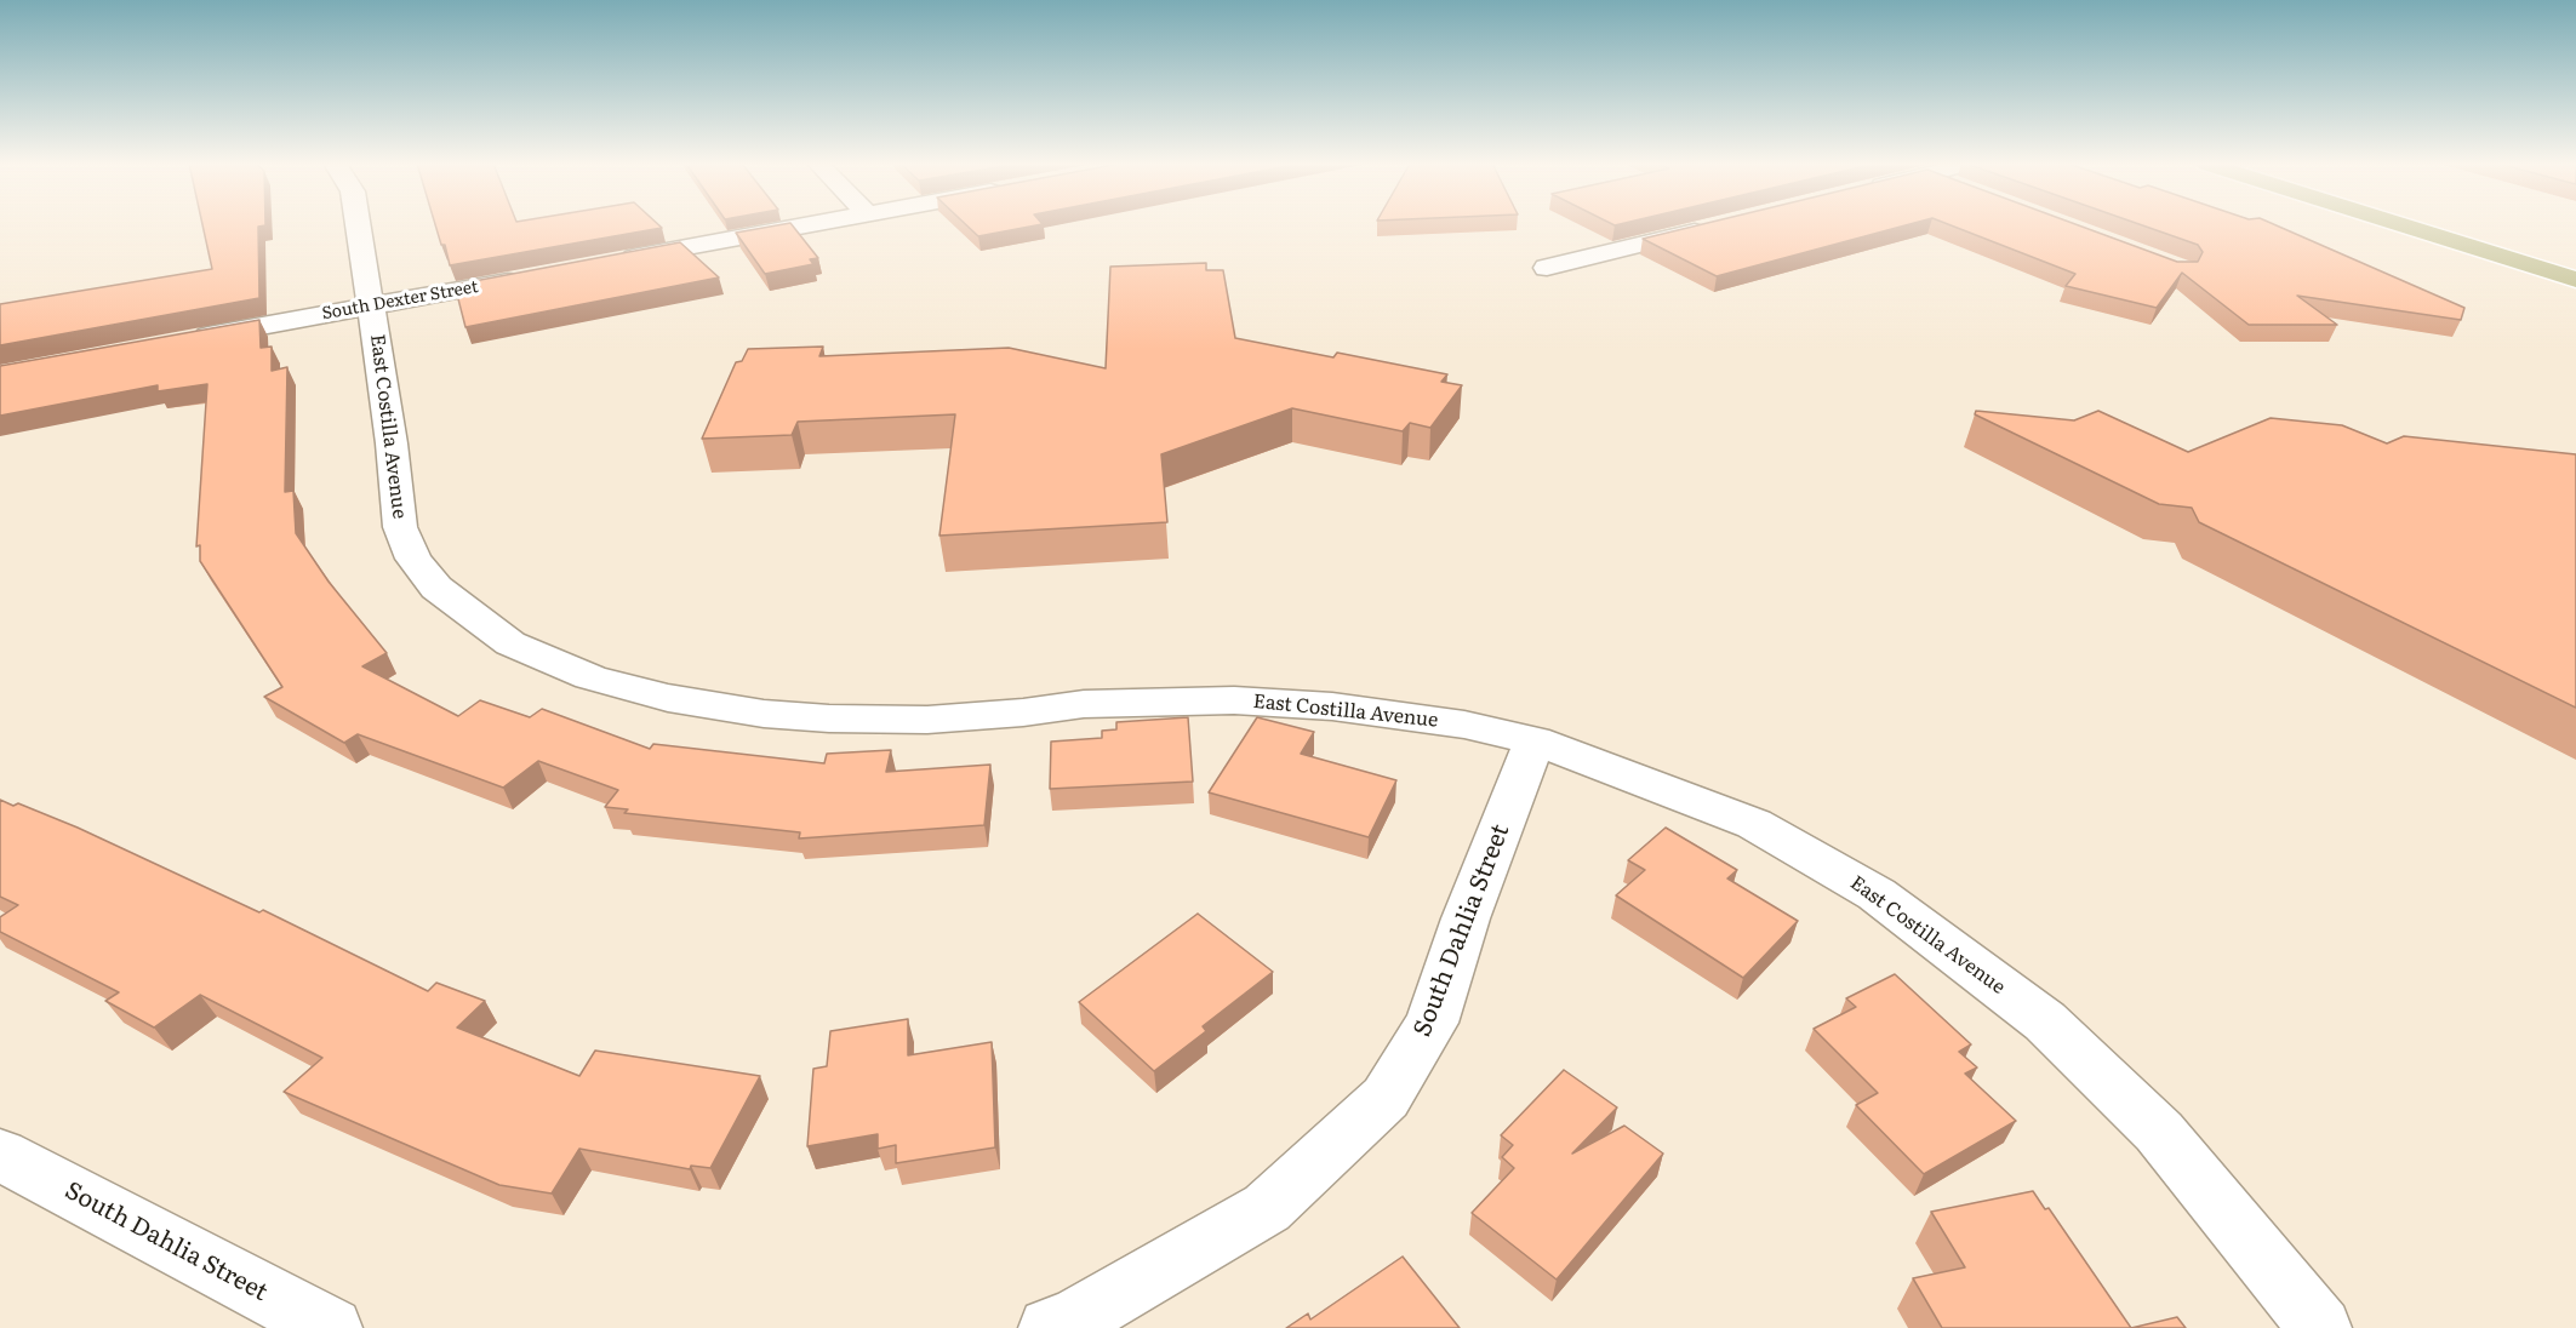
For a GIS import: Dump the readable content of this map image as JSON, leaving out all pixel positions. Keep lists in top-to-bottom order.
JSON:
{
  "streets": {
    "street": ["South Dexter Street", "East Costilla Avenue", "South Dahlia Street"]
  },
  "crossings": [
    ["South Dexter Street", "East Costilla Avenue"],
    ["East Costilla Avenue", "South Dahlia Street"]
  ]
}
